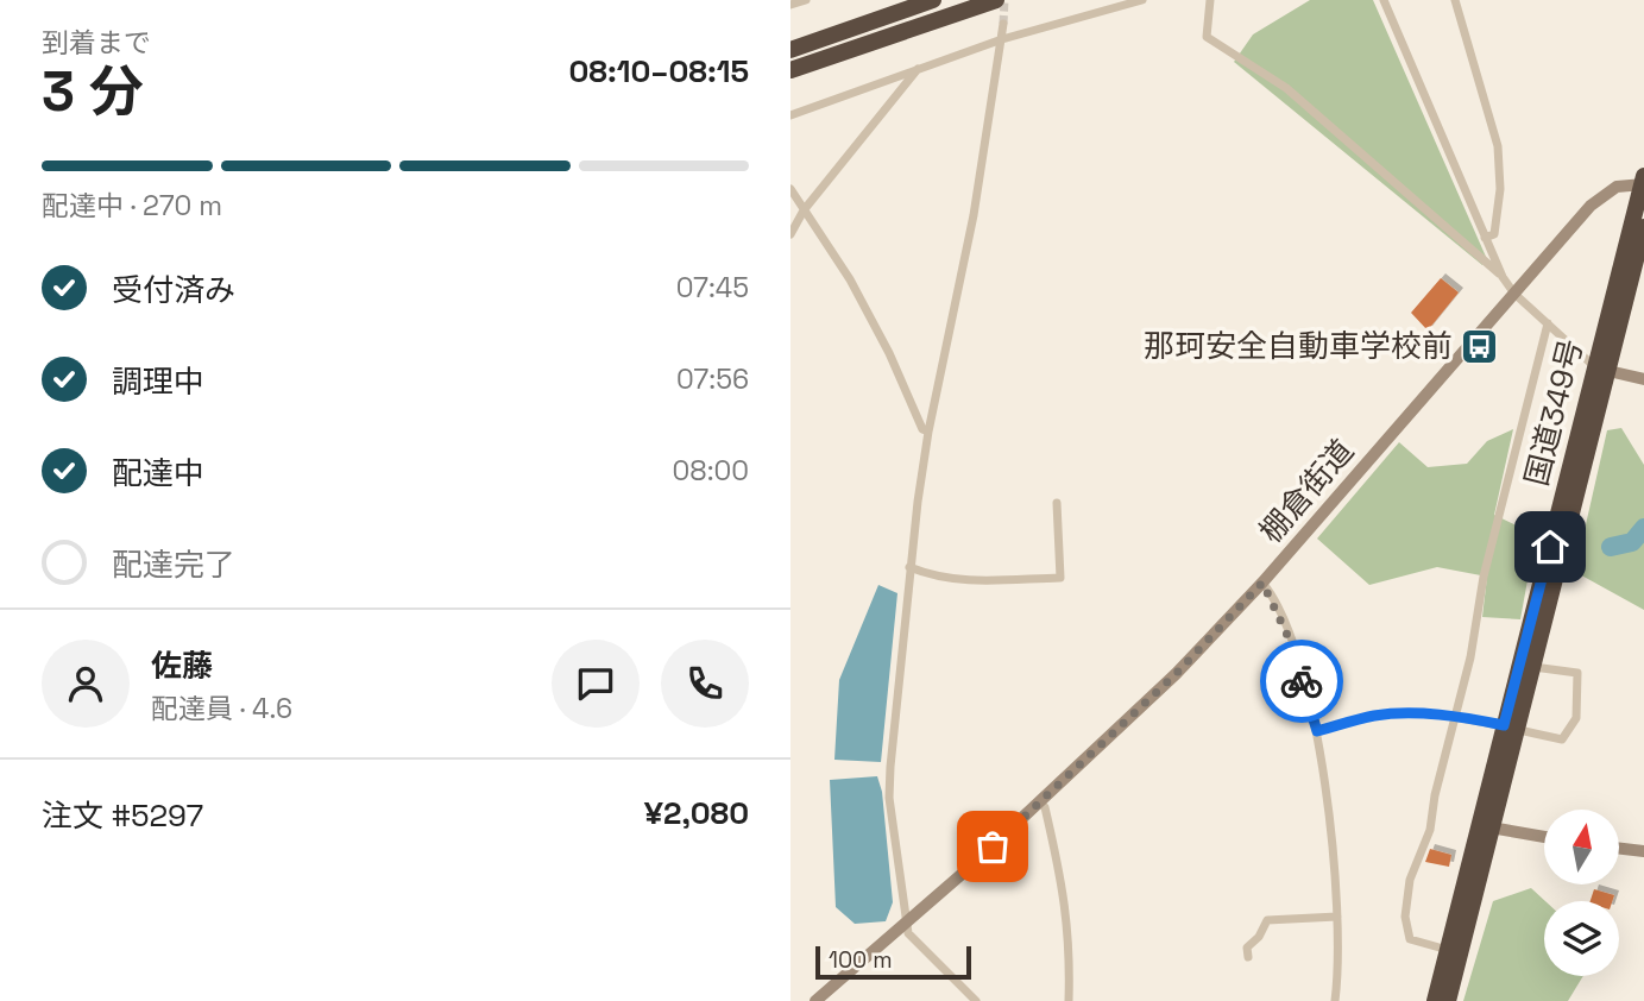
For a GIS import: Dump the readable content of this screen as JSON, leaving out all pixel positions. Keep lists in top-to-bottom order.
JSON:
{
  "streets": {
    "highway": ["国道349号"],
    "street": ["棚倉街道"]
  },
  "crossings": [
    ["国道349号", "棚倉街道"]
  ],
  "places": {
    "bus stop": ["那珂安全自動車学校前"]
  },
  "scale_bar": "100 m",
  "north": "top",
  "page": {
    "heading": ["3 分", "到着まで", "08:10–08:15"],
    "panel": [
      "佐藤",
      "配達員 · 4.6",
      "注文 #5297",
      "¥2,080"
    ],
    "bar": "配達中 · 270 m",
    "list": [
      ["受付済み", "07:45"],
      ["調理中", "07:56"],
      ["配達中", "08:00"],
      "配達完了"
    ],
    "scale": "100 m"
  }
}
